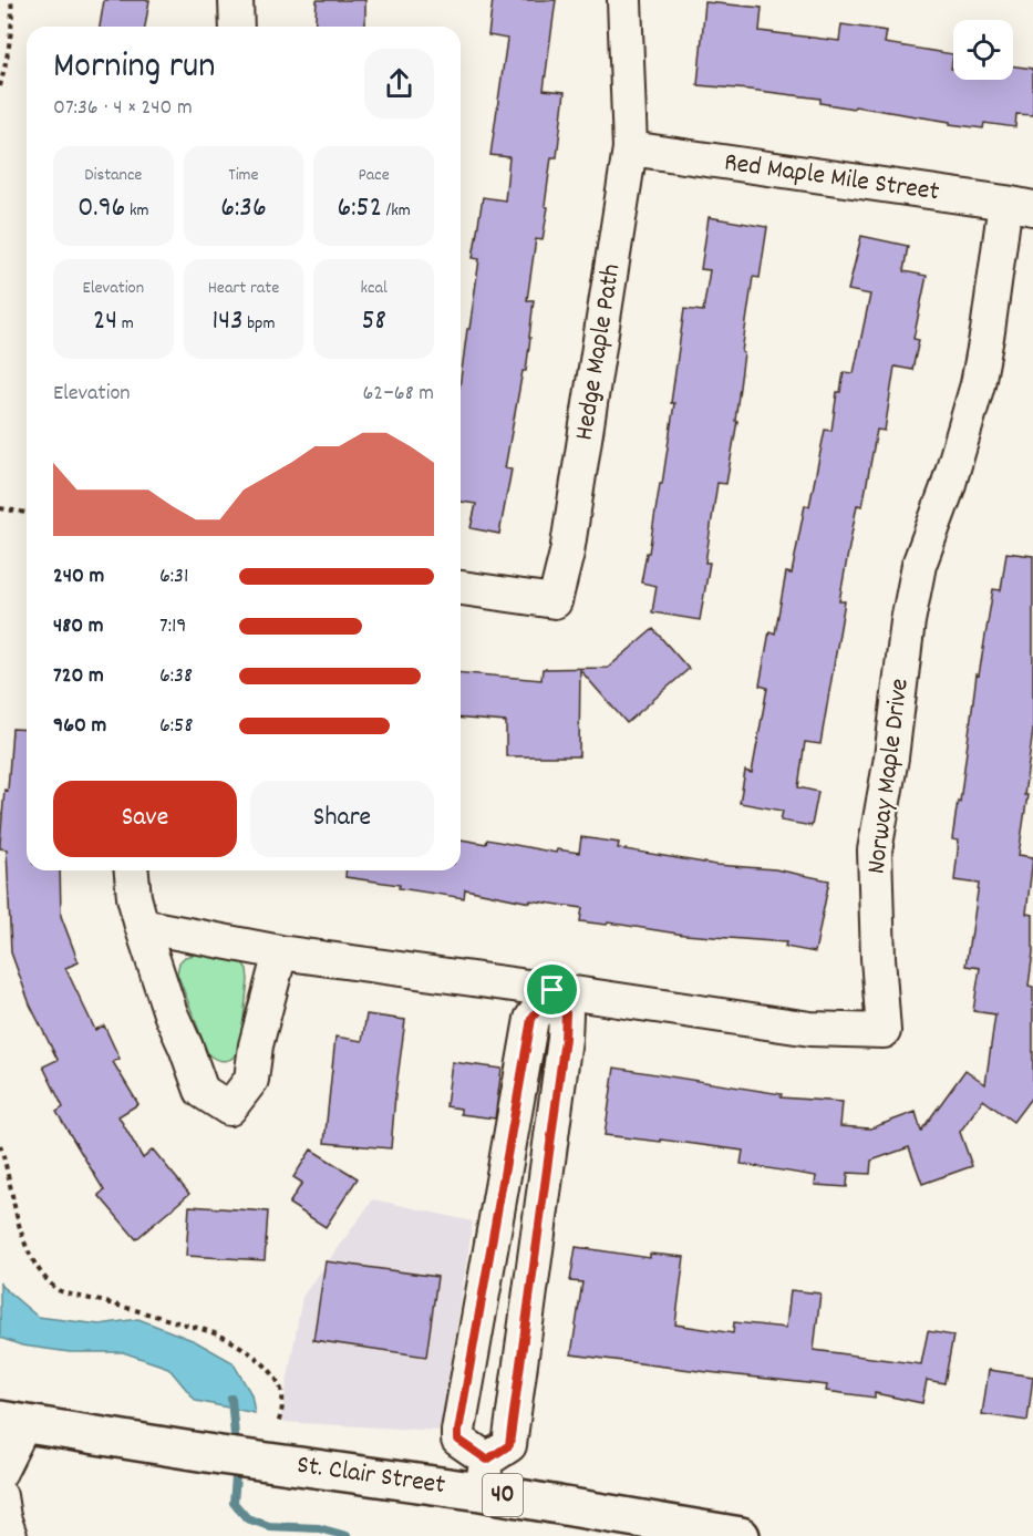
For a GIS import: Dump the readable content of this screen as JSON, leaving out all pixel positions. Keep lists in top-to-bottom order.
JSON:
{
  "streets": {
    "main road": ["St. Clair Street", "40"],
    "street": ["Red Maple Mile Street", "Hedge Maple Path", "Norway Maple Drive"]
  },
  "crossings": [
    ["Red Maple Mile Street", "Hedge Maple Path"],
    ["Red Maple Mile Street", "Norway Maple Drive"]
  ],
  "page": {
    "heading": ["Morning run", "07:36 · 4 × 240 m"],
    "stats": [
      ["Distance", "0.96 km"],
      ["Time", "6:36"],
      ["Pace", "6:52 /km"],
      ["Elevation", "24 m"],
      ["Heart rate", "143 bpm"],
      ["kcal", "58"]
    ],
    "chart": ["Elevation", "62–68 m"],
    "list": [
      {
        "name": "240 m",
        "note": "6:31"
      },
      {
        "name": "480 m",
        "note": "7:19"
      },
      {
        "name": "720 m",
        "note": "6:38"
      },
      {
        "name": "960 m",
        "note": "6:58"
      }
    ],
    "buttons": ["Save", "Share"]
  }
}
